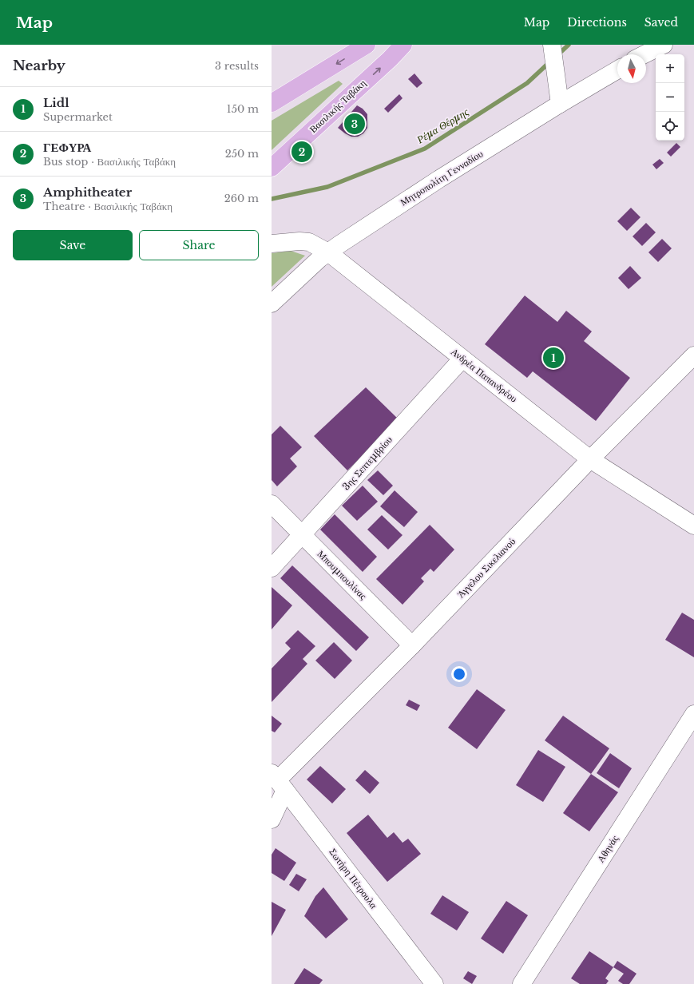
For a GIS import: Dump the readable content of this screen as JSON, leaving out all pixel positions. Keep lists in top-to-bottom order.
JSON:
{
  "streets": {
    "main road": ["Βασιλικής Ταβάκη"],
    "street": [
      "Μητροπολίτη Γενναδίου",
      "Ανδρέα Παπανδρέου",
      "3ης Σεπτεμβρίου",
      "Άγγελου Σικελιανού",
      "Μπουμπουλίνας",
      "Αθηνάς",
      "Σωτήρη Πέτρουλα"
    ]
  },
  "crossings": [
    ["Μητροπολίτη Γενναδίου", "Ανδρέα Παπανδρέου"],
    ["Ανδρέα Παπανδρέου", "3ης Σεπτεμβρίου"],
    ["Ανδρέα Παπανδρέου", "Άγγελου Σικελιανού"],
    ["3ης Σεπτεμβρίου", "Μπουμπουλίνας"],
    ["Άγγελου Σικελιανού", "Μπουμπουλίνας"],
    ["Άγγελου Σικελιανού", "Σωτήρη Πέτρουλα"]
  ],
  "water": ["Ρέμα Θέρμης"],
  "north": "bottom",
  "page": {
    "header": "Map",
    "nav": ["Map", "Directions", "Saved"],
    "heading": ["Nearby", "3 results"],
    "map_buttons": ["+", "−"],
    "list": [
      {
        "mark": "1",
        "name": "Lidl",
        "note": "Supermarket",
        "value": "150 m"
      },
      {
        "mark": "2",
        "name": "ΓΕΦΥΡΑ",
        "note": "Bus stop · Βασιλικής Ταβάκη",
        "value": "250 m"
      },
      {
        "mark": "3",
        "name": "Amphitheater",
        "note": "Theatre · Βασιλικής Ταβάκη",
        "value": "260 m"
      }
    ],
    "pins": ["3", "2", "1"],
    "buttons": ["Save", "Share"]
  }
}
